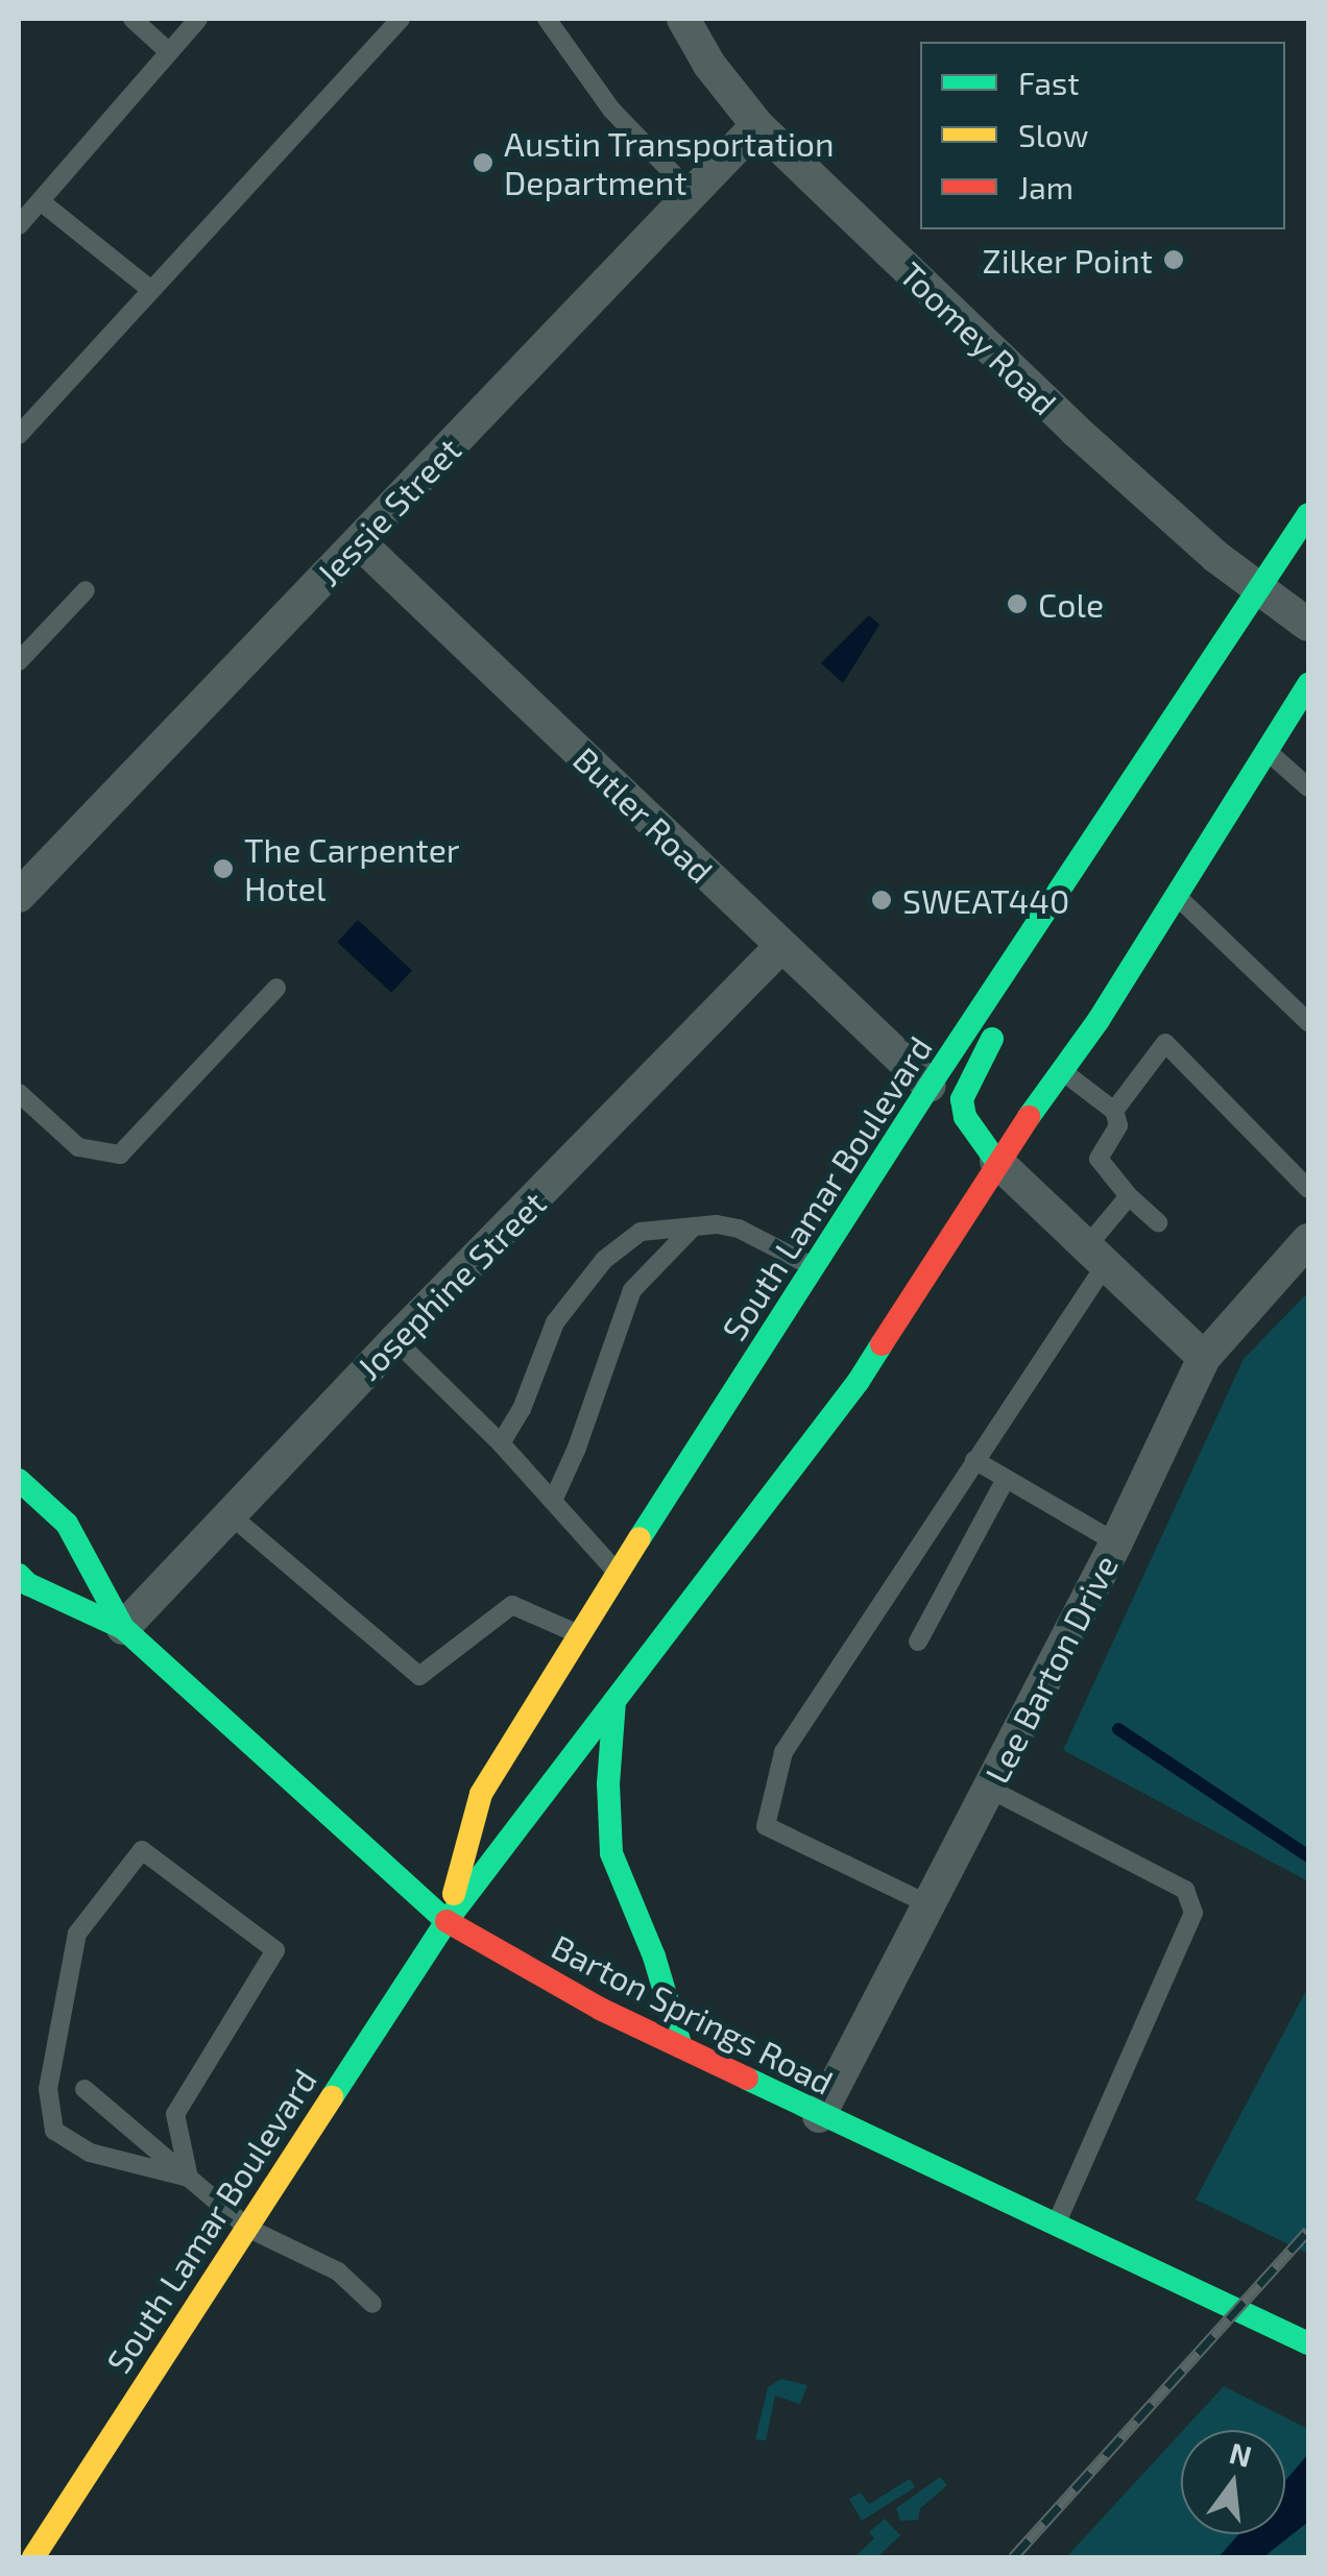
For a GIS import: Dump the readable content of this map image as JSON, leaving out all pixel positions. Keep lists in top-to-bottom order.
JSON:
{
  "streets": {
    "main road": ["South Lamar Boulevard", "Barton Springs Road"],
    "street": [
      "Toomey Road",
      "Jessie Street",
      "Butler Road",
      "Josephine Street",
      "Lee Barton Drive"
    ]
  },
  "crossings": [
    ["Toomey Road", "Jessie Street"],
    ["Toomey Road", "South Lamar Boulevard"],
    ["Jessie Street", "Butler Road"],
    ["Butler Road", "South Lamar Boulevard"],
    ["Butler Road", "Josephine Street"],
    ["South Lamar Boulevard", "Barton Springs Road"],
    ["Josephine Street", "Barton Springs Road"],
    ["Lee Barton Drive", "Barton Springs Road"]
  ],
  "places": [
    "Austin Transportation Department",
    "Zilker Point",
    "Cole",
    "The Carpenter Hotel",
    "SWEAT440"
  ],
  "legend": ["Fast", "Slow", "Jam"],
  "north": "top"
}
